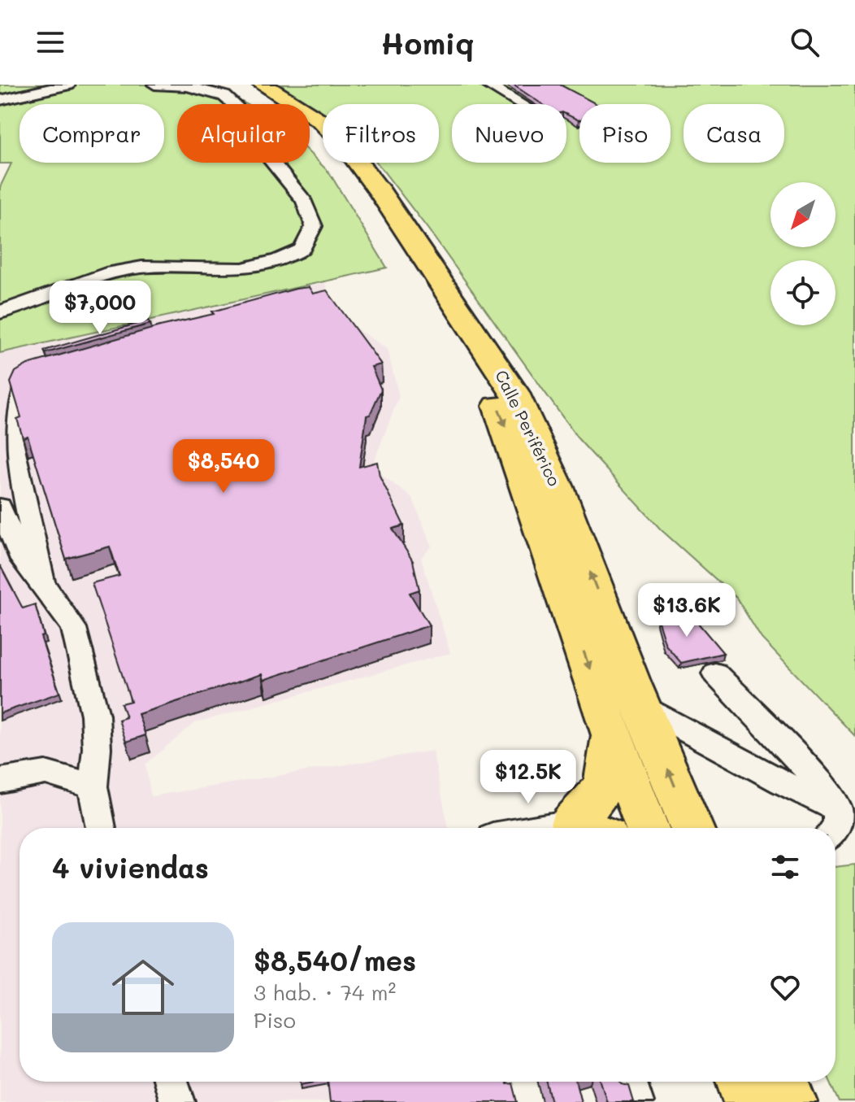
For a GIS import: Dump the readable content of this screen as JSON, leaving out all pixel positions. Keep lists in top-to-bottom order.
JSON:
{
  "streets": {
    "highway": ["Calle Periférico"]
  },
  "north": "bottom left",
  "page": {
    "header": "Homiq",
    "chip": [
      "Comprar",
      "Alquilar",
      "Filtros",
      "Nuevo",
      "Piso",
      "Casa"
    ],
    "price": [
      "$7,000",
      "$8,540",
      "$13.6K",
      "$12.5K"
    ],
    "heading": "4 viviendas",
    "list": [
      {
        "name": "$8,540/mes",
        "note": "3 hab. · 74 m² · Piso"
      }
    ]
  }
}
